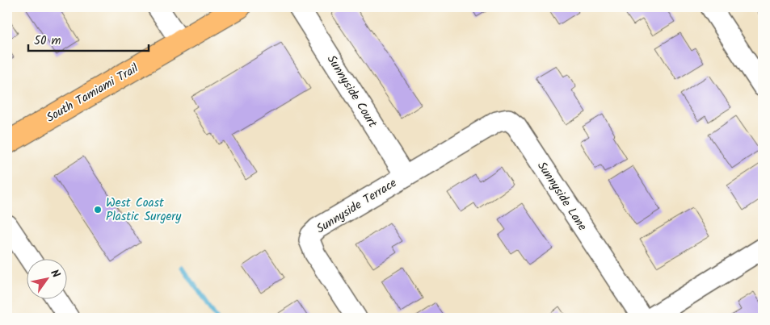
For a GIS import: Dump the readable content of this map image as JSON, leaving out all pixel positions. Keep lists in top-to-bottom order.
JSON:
{
  "streets": {
    "main road": ["South Tamiami Trail"],
    "street": ["Sunnyside Court", "Sunnyside Lane", "Sunnyside Terrace"]
  },
  "crossings": [
    ["Sunnyside Court", "Sunnyside Terrace"],
    ["Sunnyside Lane", "Sunnyside Terrace"]
  ],
  "places": ["West Coast Plastic Surgery"],
  "scale_bar": "50 m",
  "north": "top right"
}
